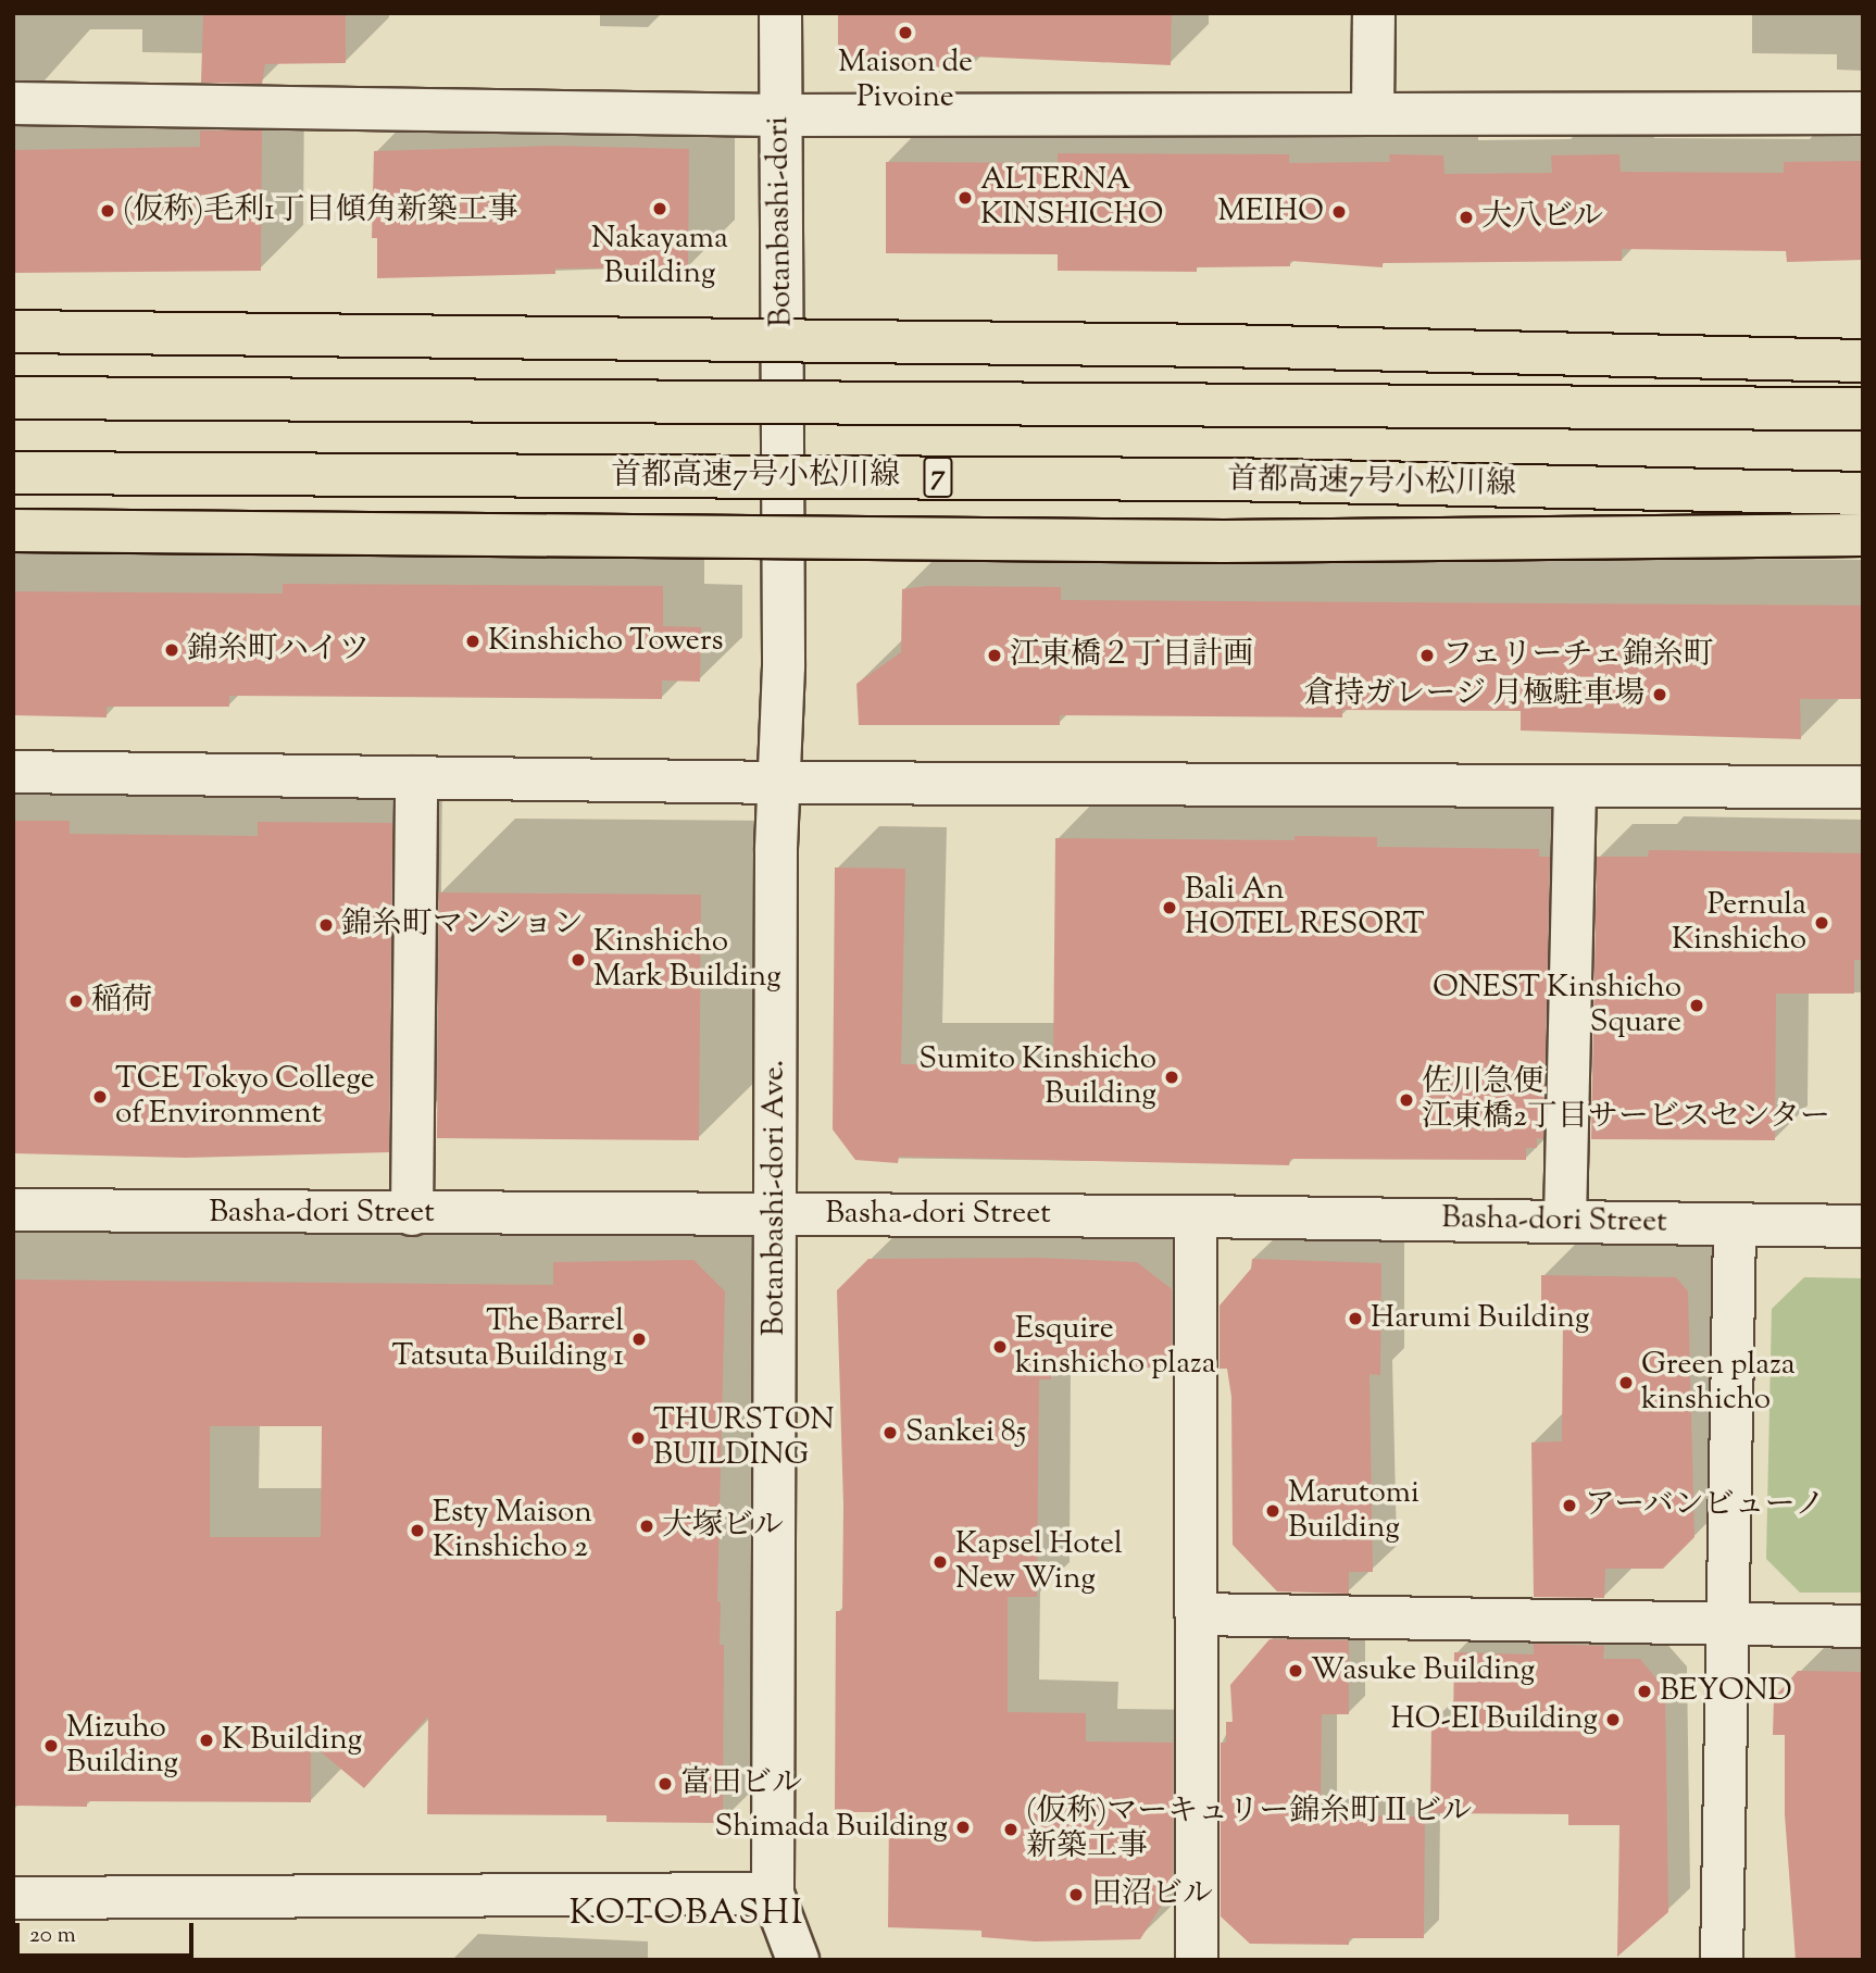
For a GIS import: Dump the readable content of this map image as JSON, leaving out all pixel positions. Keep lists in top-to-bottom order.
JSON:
{
  "streets": {
    "highway": ["首都高速7号小松川線", "7"],
    "street": ["Botanbashi-dori", "Botanbashi-dori Ave.", "Basha-dori Street"]
  },
  "crossings": [
    ["Botanbashi-dori", "Botanbashi-dori Ave."],
    ["Botanbashi-dori Ave.", "Basha-dori Street"]
  ],
  "districts": ["KOTOBASHI"],
  "places": [
    "Maison de Pivoine",
    "ALTERNA KINSHICHO",
    "Nakayama Building",
    "(仮称)毛利1丁目傾角新築工事",
    "MEIHO",
    "大八ビル",
    "Kinshicho Towers",
    "錦糸町ハイツ",
    "江東橋２丁目計画",
    "フェリーチェ錦糸町",
    "倉持ガレージ 月極駐車場",
    "Bali An HOTEL RESORT",
    "Pernula Kinshicho",
    "錦糸町マンション",
    "Kinshicho Mark Building",
    "稲荷",
    "ONEST Kinshicho Square",
    "Sumito Kinshicho Building",
    "TCE Tokyo College of Environment",
    "佐川急便 江東橋2丁目サービスセンター",
    "Harumi Building",
    "The Barrel Tatsuta Building 1",
    "Esquire kinshicho plaza",
    "Green plaza kinshicho",
    "Sankei 85",
    "THURSTON BUILDING",
    "アーバンビューノ",
    "Marutomi Building",
    "大塚ビル",
    "Esty Maison Kinshicho 2",
    "Kapsel Hotel New Wing",
    "Wasuke Building",
    "BEYOND",
    "HO-EI Building",
    "K Building",
    "Mizuho Building",
    "富田ビル",
    "Shimada Building",
    "(仮称)マーキュリー錦糸町Ⅱビル 新築工事",
    "田沼ビル"
  ],
  "scale_bar": "20 m"
}
